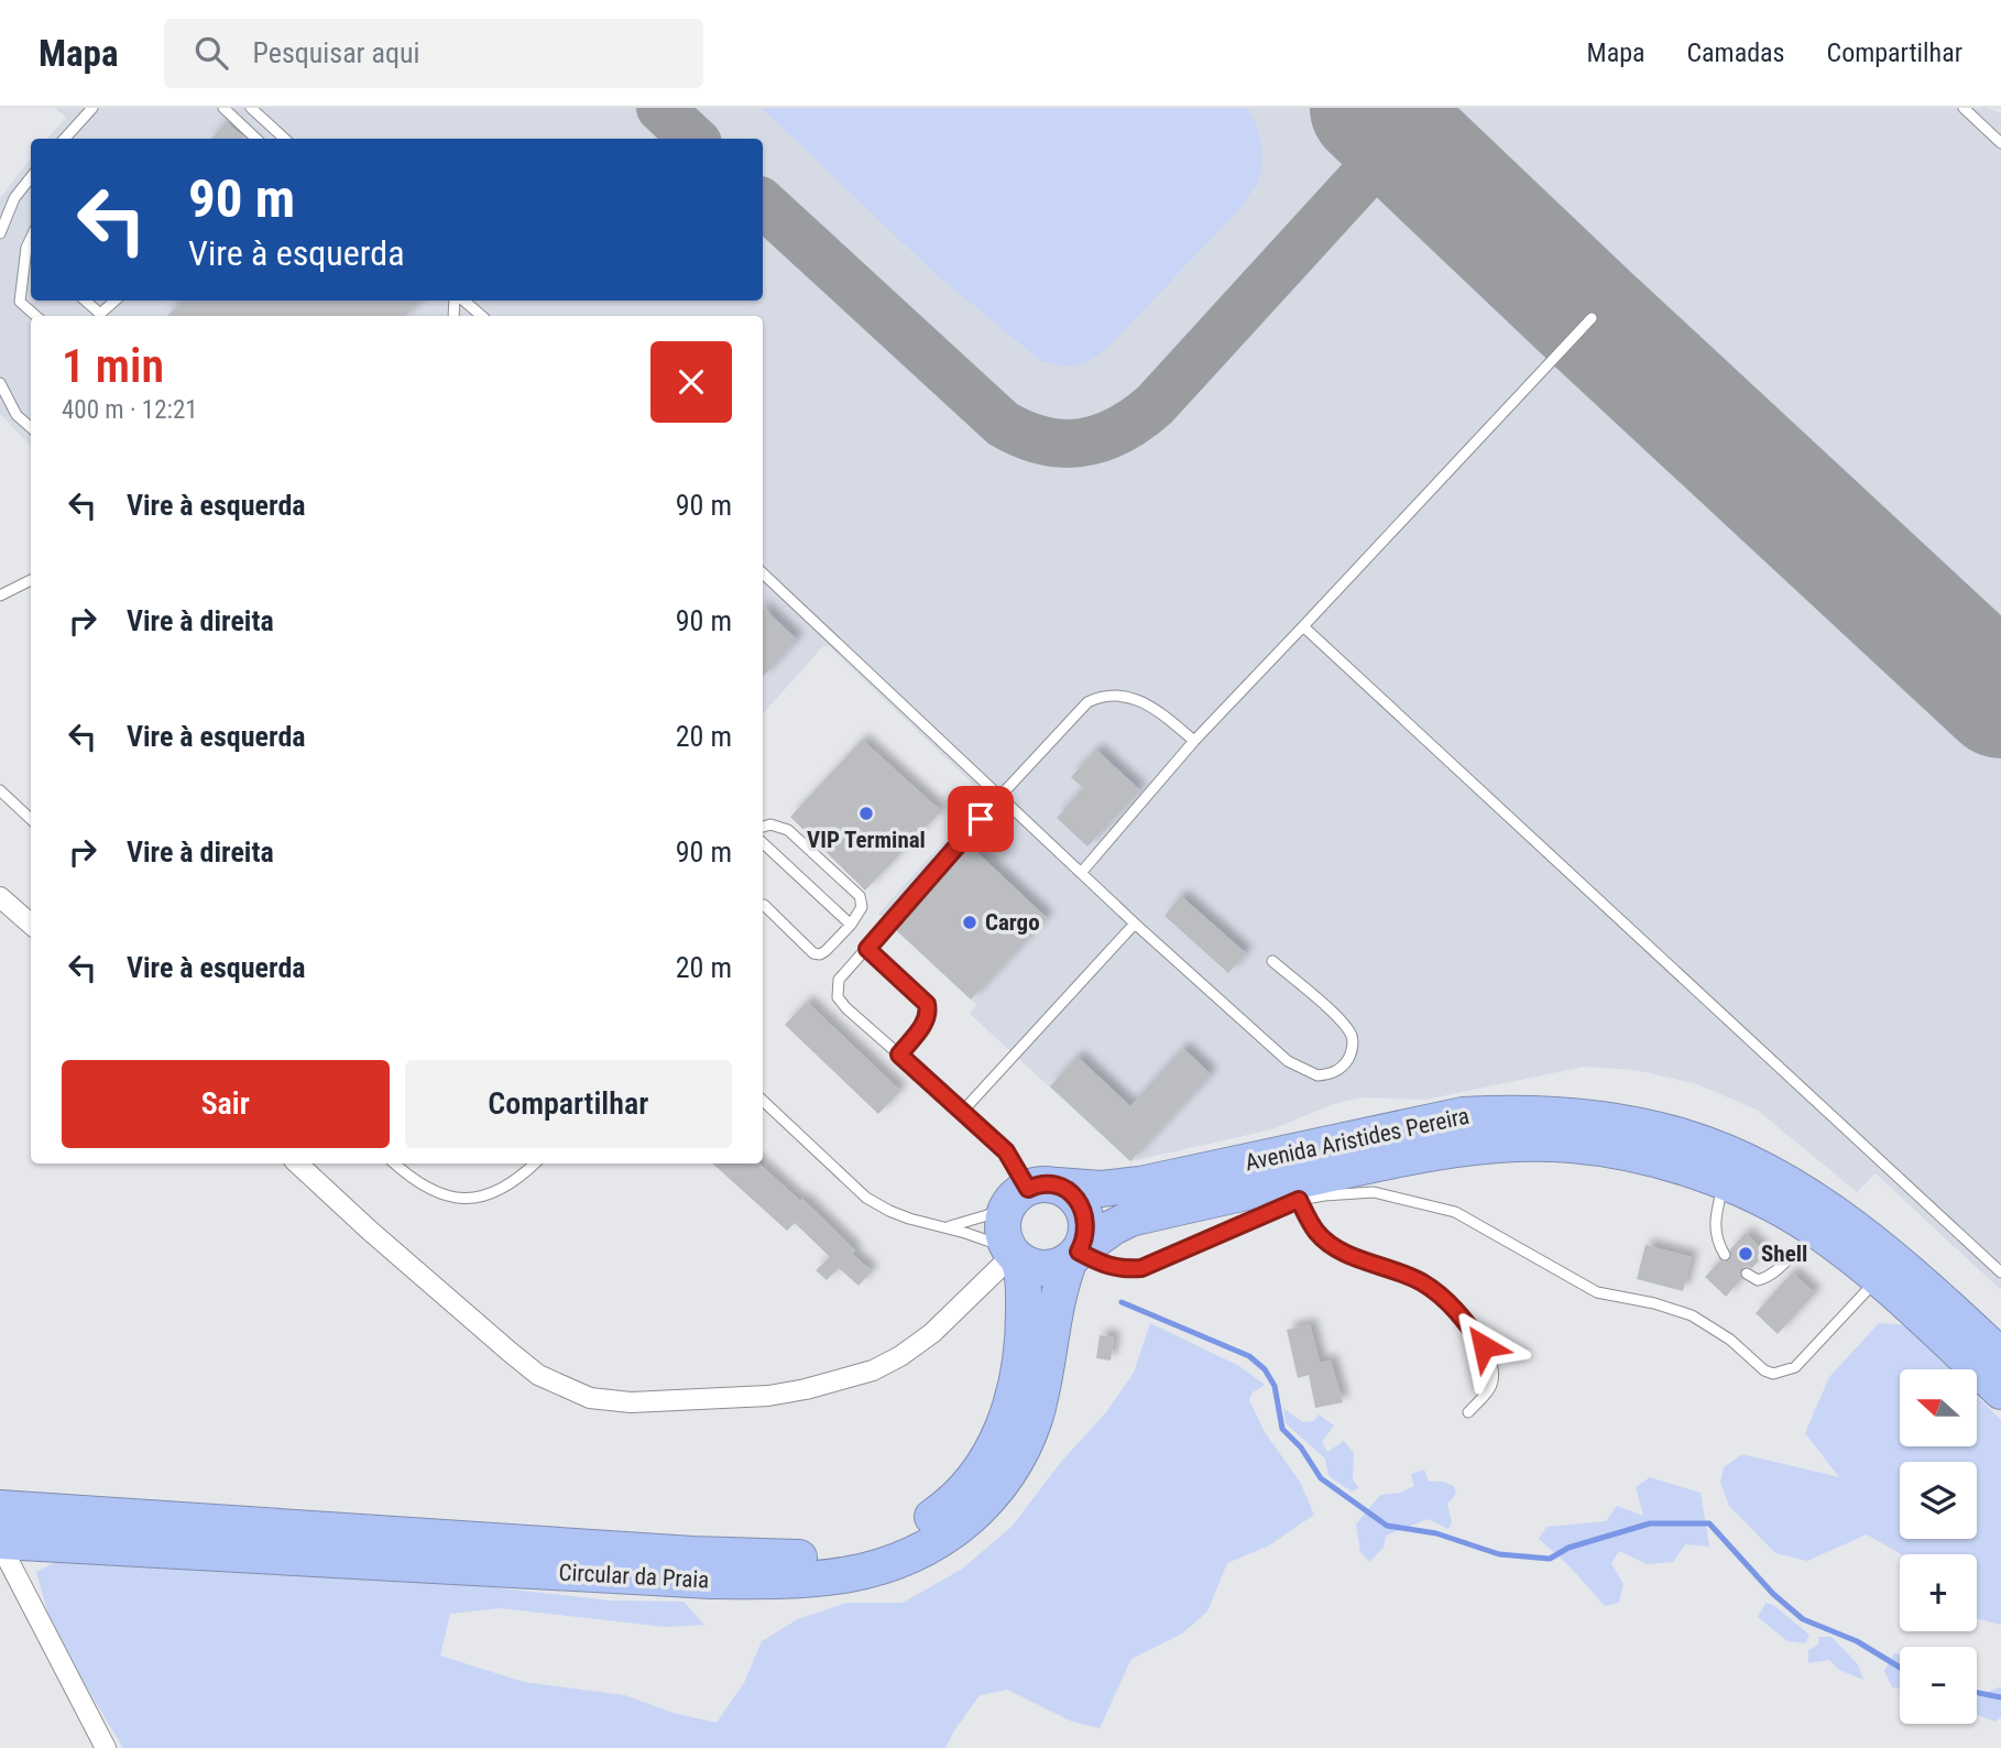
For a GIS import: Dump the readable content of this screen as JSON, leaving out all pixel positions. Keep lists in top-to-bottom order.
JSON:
{
  "streets": {
    "highway": ["Avenida Aristides Pereira", "Circular da Praia"]
  },
  "crossings": [
    ["Avenida Aristides Pereira", "Circular da Praia"]
  ],
  "places": ["VIP Terminal", "Cargo", "Shell"],
  "north": "left",
  "page": {
    "header": "Mapa",
    "search": "Pesquisar aqui",
    "nav": ["Mapa", "Camadas", "Compartilhar"],
    "turn": ["90 m", "Vire à esquerda"],
    "heading": ["1 min", "400 m · 12:21"],
    "list": [
      {
        "name": "Vire à esquerda",
        "value": "90 m"
      },
      {
        "name": "Vire à direita",
        "value": "90 m"
      },
      {
        "name": "Vire à esquerda",
        "value": "20 m"
      },
      {
        "name": "Vire à direita",
        "value": "90 m"
      },
      {
        "name": "Vire à esquerda",
        "value": "20 m"
      }
    ],
    "buttons": ["Sair", "Compartilhar"],
    "map_buttons": ["+", "−"]
  }
}
